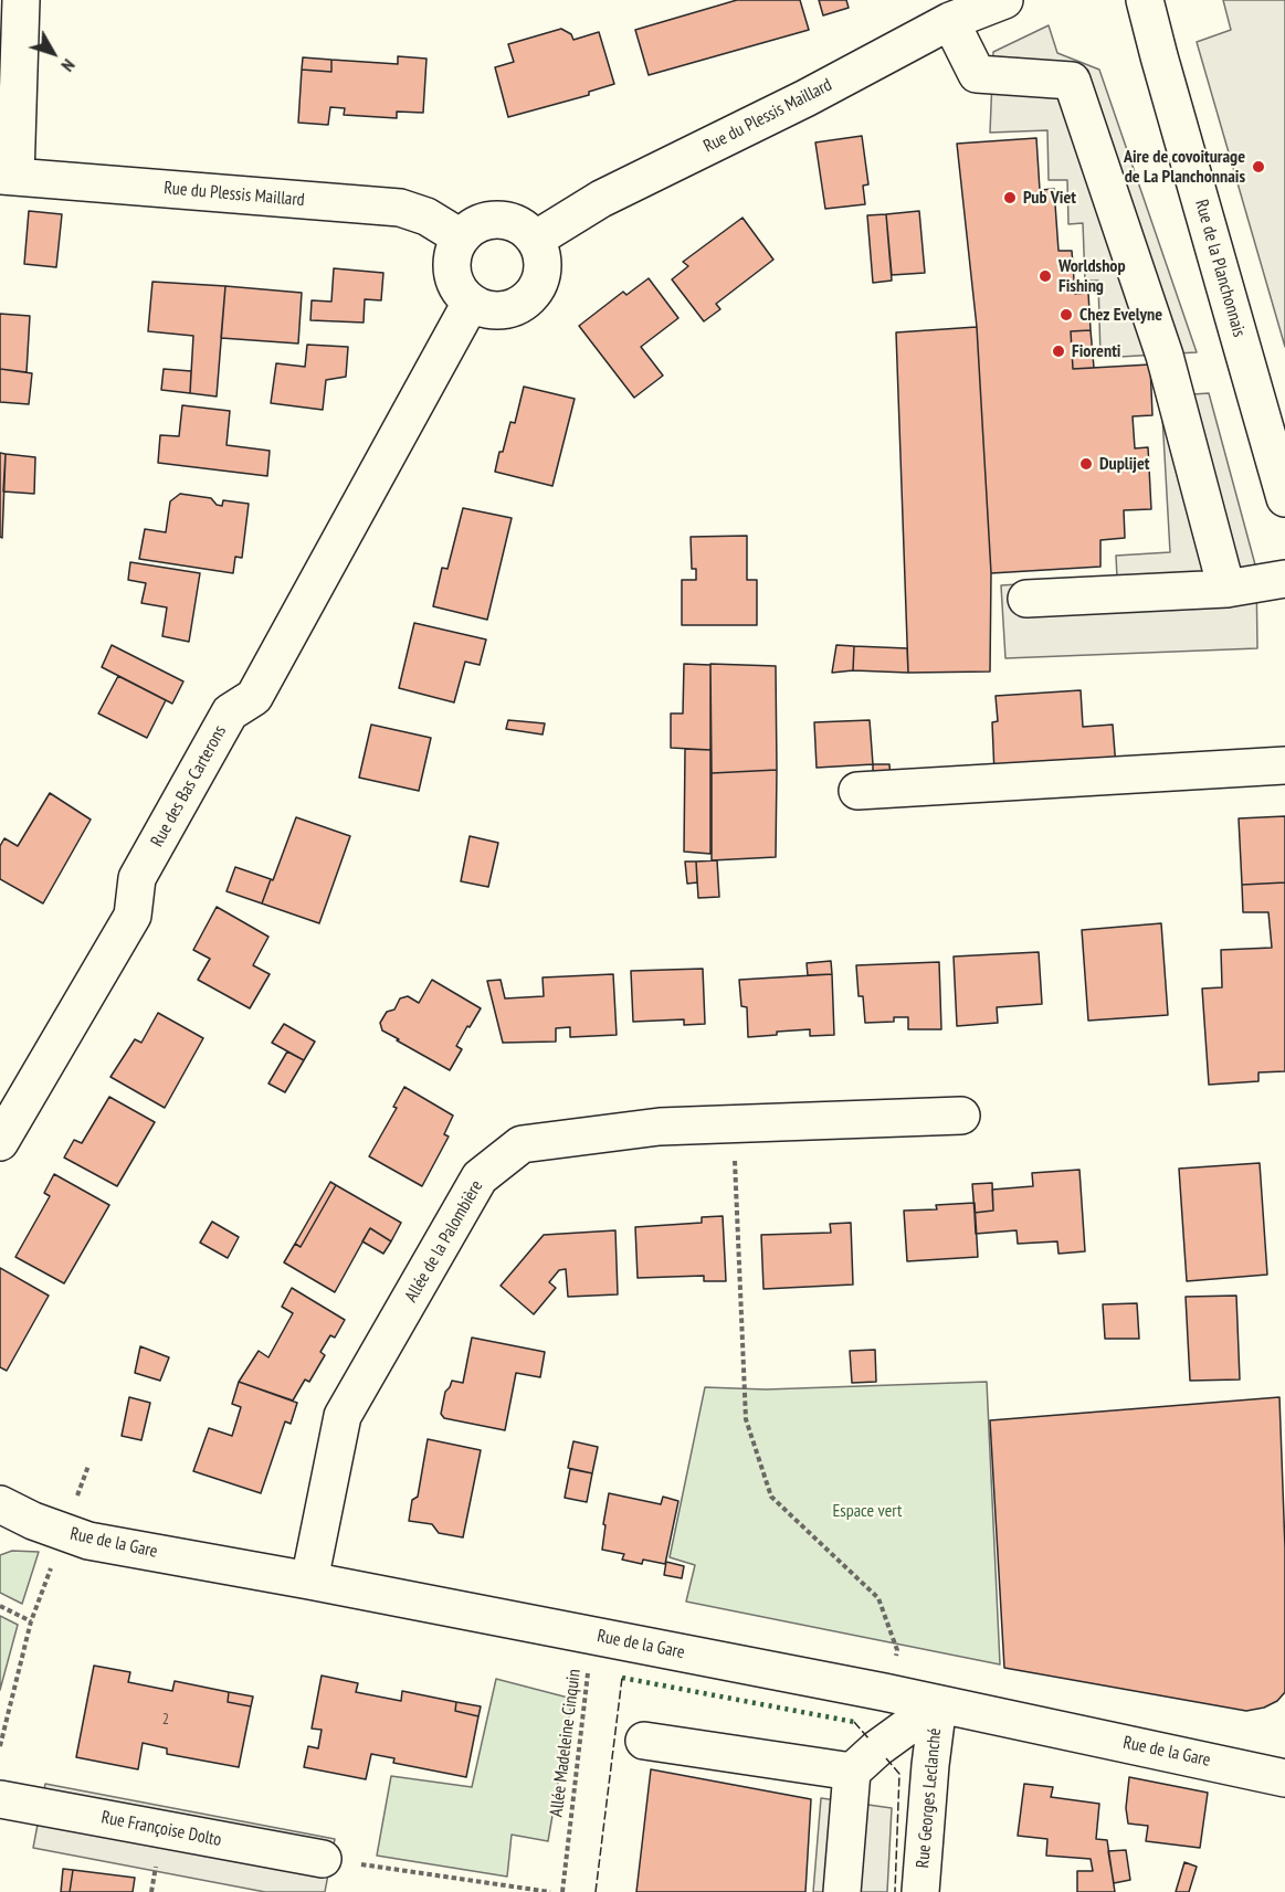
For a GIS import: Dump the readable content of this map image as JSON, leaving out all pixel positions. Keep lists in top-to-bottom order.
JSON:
{
  "streets": {
    "street": [
      "Rue du Plessis Maillard",
      "Rue de la Planchonnais",
      "Rue des Bas Carterons",
      "Allée de la Palombière",
      "Rue de la Gare",
      "Rue Georges Leclanché",
      "Rue Françoise Dolto"
    ],
    "path": ["Allée Madeleine Cinquin"]
  },
  "crossings": [
    ["Rue du Plessis Maillard", "Rue des Bas Carterons"],
    ["Allée de la Palombière", "Rue de la Gare"],
    ["Rue de la Gare", "Allée Madeleine Cinquin"],
    ["Rue de la Gare", "Rue Georges Leclanché"]
  ],
  "parks": ["Espace vert"],
  "places": [
    "Aire de covoiturage de La Planchonnais",
    "Pub Viet",
    "Worldshop Fishing",
    "Chez Evelyne",
    "Fiorenti",
    "Duplijet"
  ],
  "house_numbers": ["2"],
  "north": "bottom right"
}
